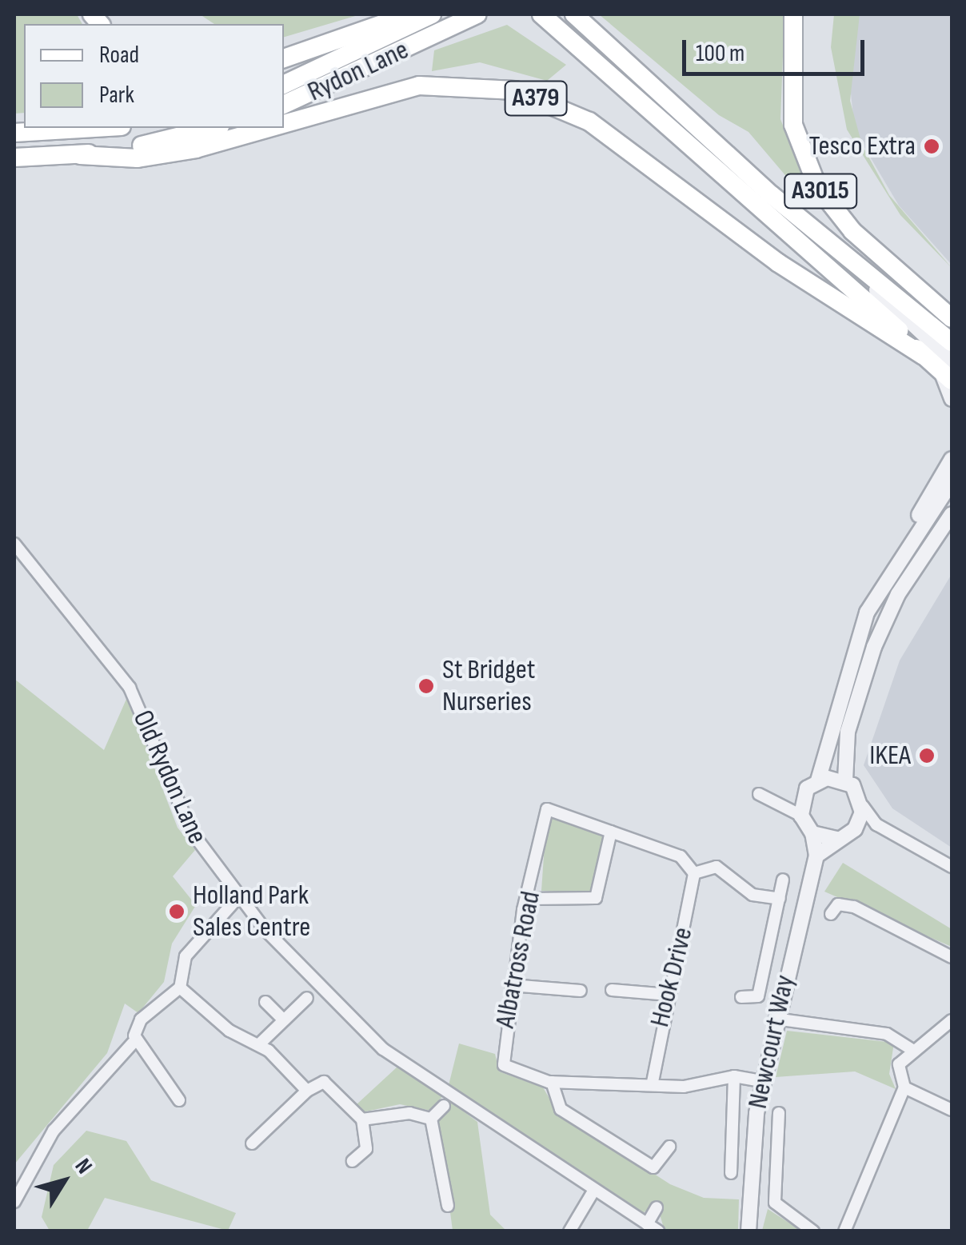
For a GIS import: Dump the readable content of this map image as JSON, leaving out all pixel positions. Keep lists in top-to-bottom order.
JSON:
{
  "streets": {
    "main road": ["Rydon Lane", "A379", "A3015"],
    "street": [
      "Old Rydon Lane",
      "Albatross Road",
      "Hook Drive",
      "Newcourt Way"
    ]
  },
  "crossings": [
    ["Albatross Road", "Hook Drive"],
    ["Albatross Road", "Newcourt Way"]
  ],
  "places": [
    "Tesco Extra",
    "St Bridget Nurseries",
    "IKEA",
    "Holland Park Sales Centre"
  ],
  "legend": ["Road", "Park"],
  "scale_bar": "100 m",
  "north": "top right"
}
